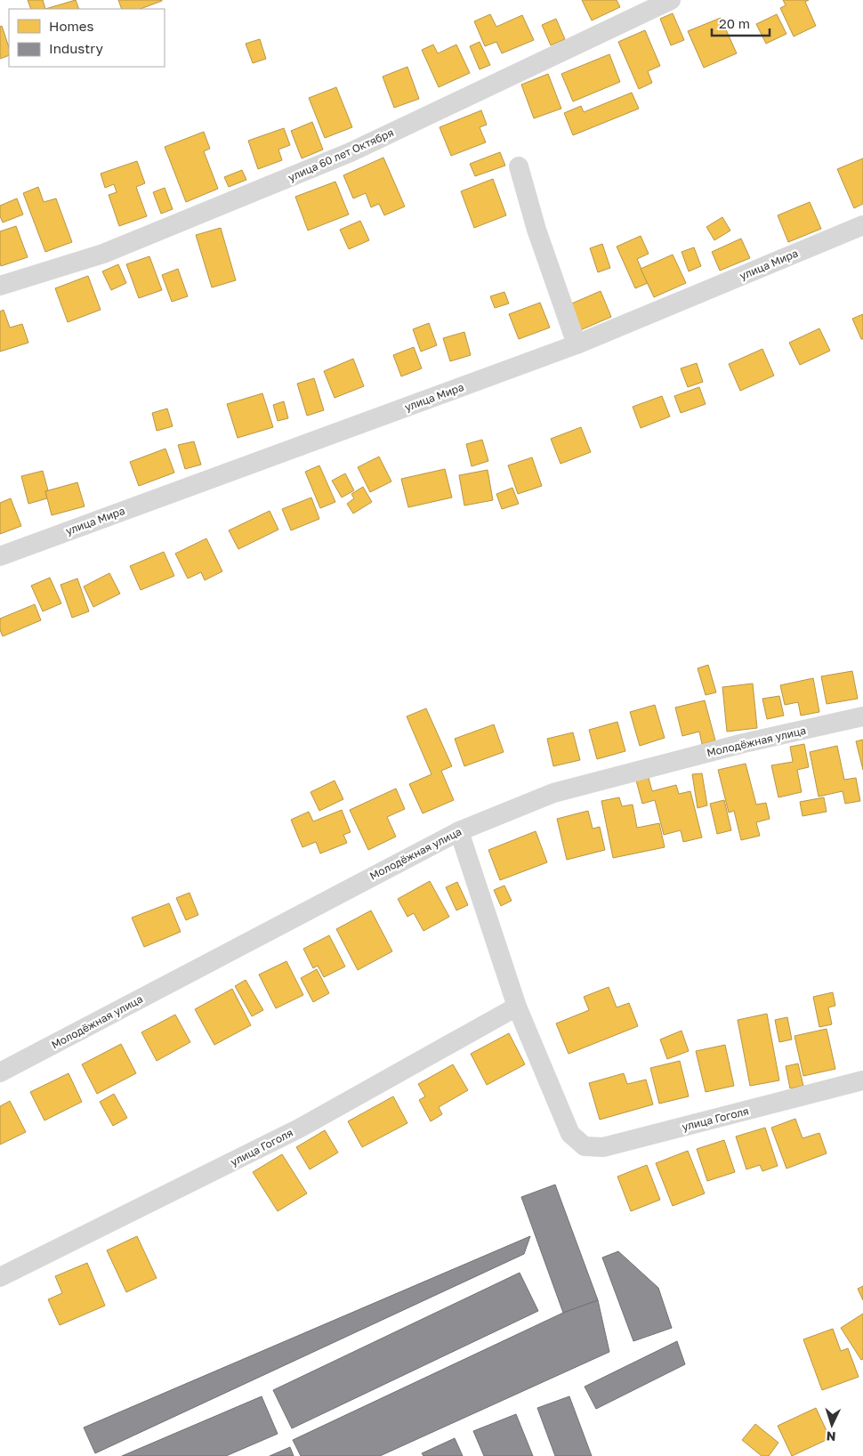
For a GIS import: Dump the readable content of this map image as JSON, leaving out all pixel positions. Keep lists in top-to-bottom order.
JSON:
{
  "streets": {
    "street": [
      "улица 60 лет Октября",
      "улица Мира",
      "Молодёжная улица",
      "улица Гоголя"
    ]
  },
  "legend": ["Homes", "Industry"],
  "scale_bar": "20 m",
  "north": "bottom"
}
